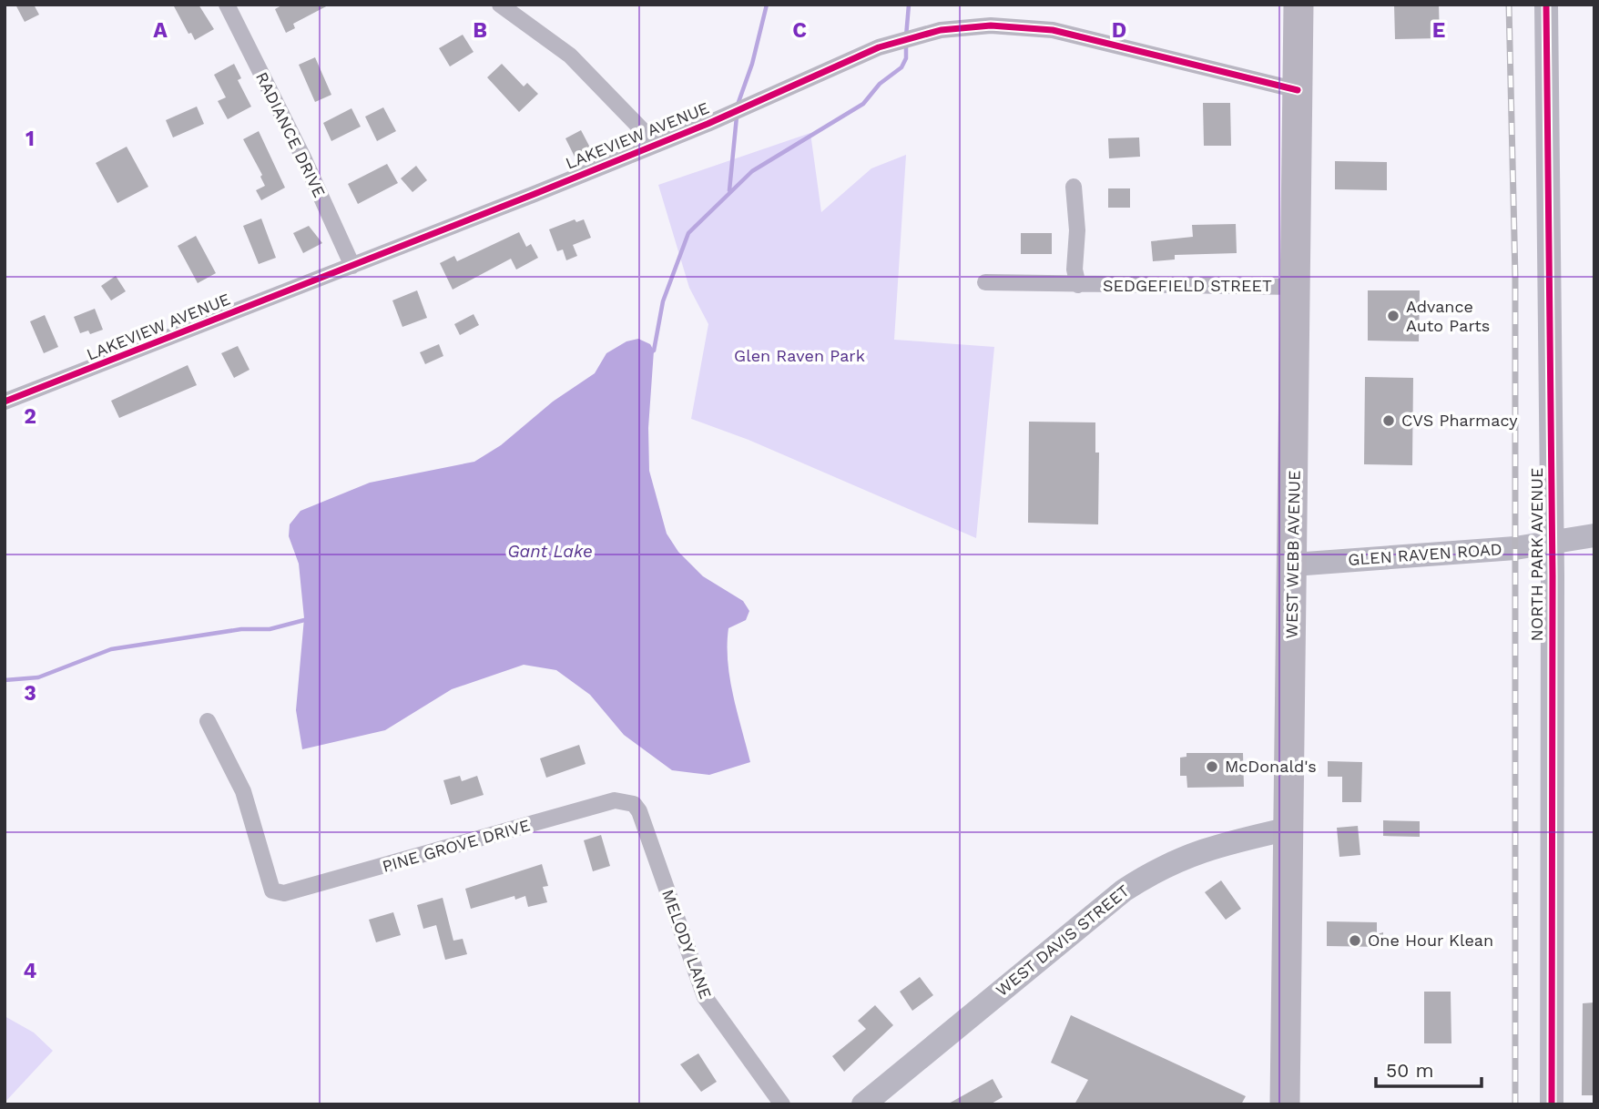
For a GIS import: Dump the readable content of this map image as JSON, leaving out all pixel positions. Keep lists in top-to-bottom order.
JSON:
{
  "streets": {
    "highway": ["WEST WEBB AVENUE"],
    "street": [
      "RADIANCE DRIVE",
      "LAKEVIEW AVENUE",
      "SEDGEFIELD STREET",
      "GLEN RAVEN ROAD",
      "NORTH PARK AVENUE",
      "PINE GROVE DRIVE",
      "WEST DAVIS STREET",
      "MELODY LANE"
    ]
  },
  "crossings": [
    ["RADIANCE DRIVE", "LAKEVIEW AVENUE"],
    ["LAKEVIEW AVENUE", "WEST WEBB AVENUE"],
    ["SEDGEFIELD STREET", "WEST WEBB AVENUE"],
    ["WEST WEBB AVENUE", "GLEN RAVEN ROAD"],
    ["WEST WEBB AVENUE", "WEST DAVIS STREET"],
    ["GLEN RAVEN ROAD", "NORTH PARK AVENUE"],
    ["PINE GROVE DRIVE", "MELODY LANE"]
  ],
  "water": ["Gant Lake"],
  "parks": ["Glen Raven Park"],
  "places": [
    "Advance Auto Parts",
    "CVS Pharmacy",
    "McDonald's",
    "One Hour Klean"
  ],
  "scale_bar": "50 m",
  "grid": {
    "columns": [
      "A",
      "B",
      "C",
      "D",
      "E"
    ],
    "rows": [
      "1",
      "2",
      "3",
      "4"
    ]
  }
}
